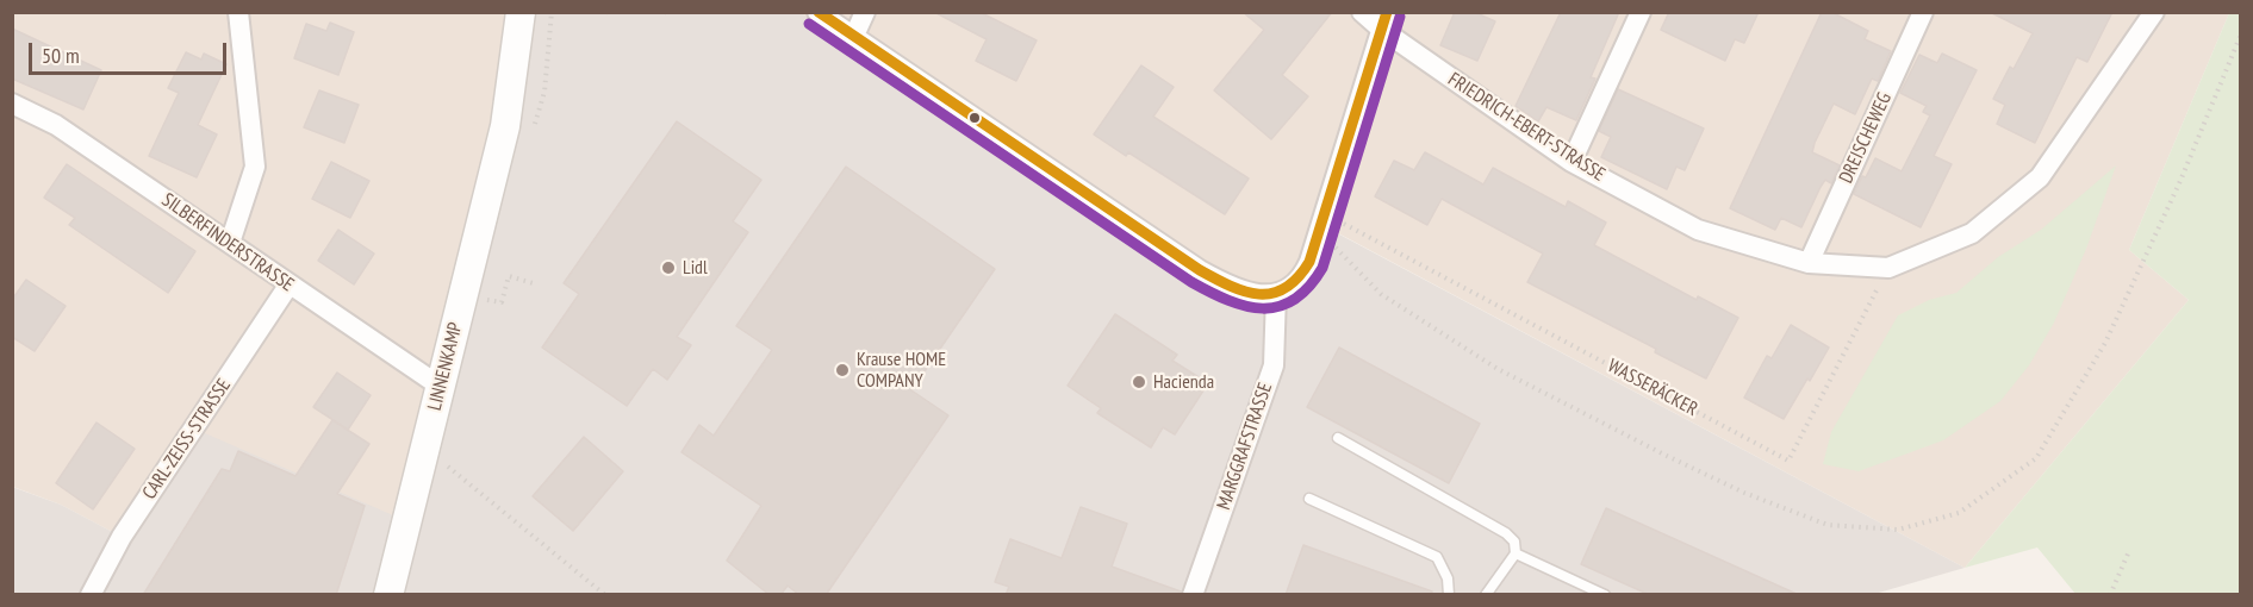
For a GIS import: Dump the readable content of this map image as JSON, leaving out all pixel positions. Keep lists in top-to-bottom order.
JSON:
{
  "streets": {
    "main road": ["LINNENKAMP"],
    "street": [
      "FRIEDRICH-EBERT-STRASSE",
      "DREISCHEWEG",
      "SILBERFINDERSTRASSE",
      "CARL-ZEISS-STRASSE",
      "MARGGRAFSTRASSE"
    ],
    "path": ["WASSERÄCKER"]
  },
  "crossings": [
    ["FRIEDRICH-EBERT-STRASSE", "DREISCHEWEG"],
    ["FRIEDRICH-EBERT-STRASSE", "WASSERÄCKER"],
    ["SILBERFINDERSTRASSE", "LINNENKAMP"],
    ["SILBERFINDERSTRASSE", "CARL-ZEISS-STRASSE"]
  ],
  "places": ["Lidl", "Krause HOME COMPANY", "Hacienda"],
  "scale_bar": "50 m"
}
